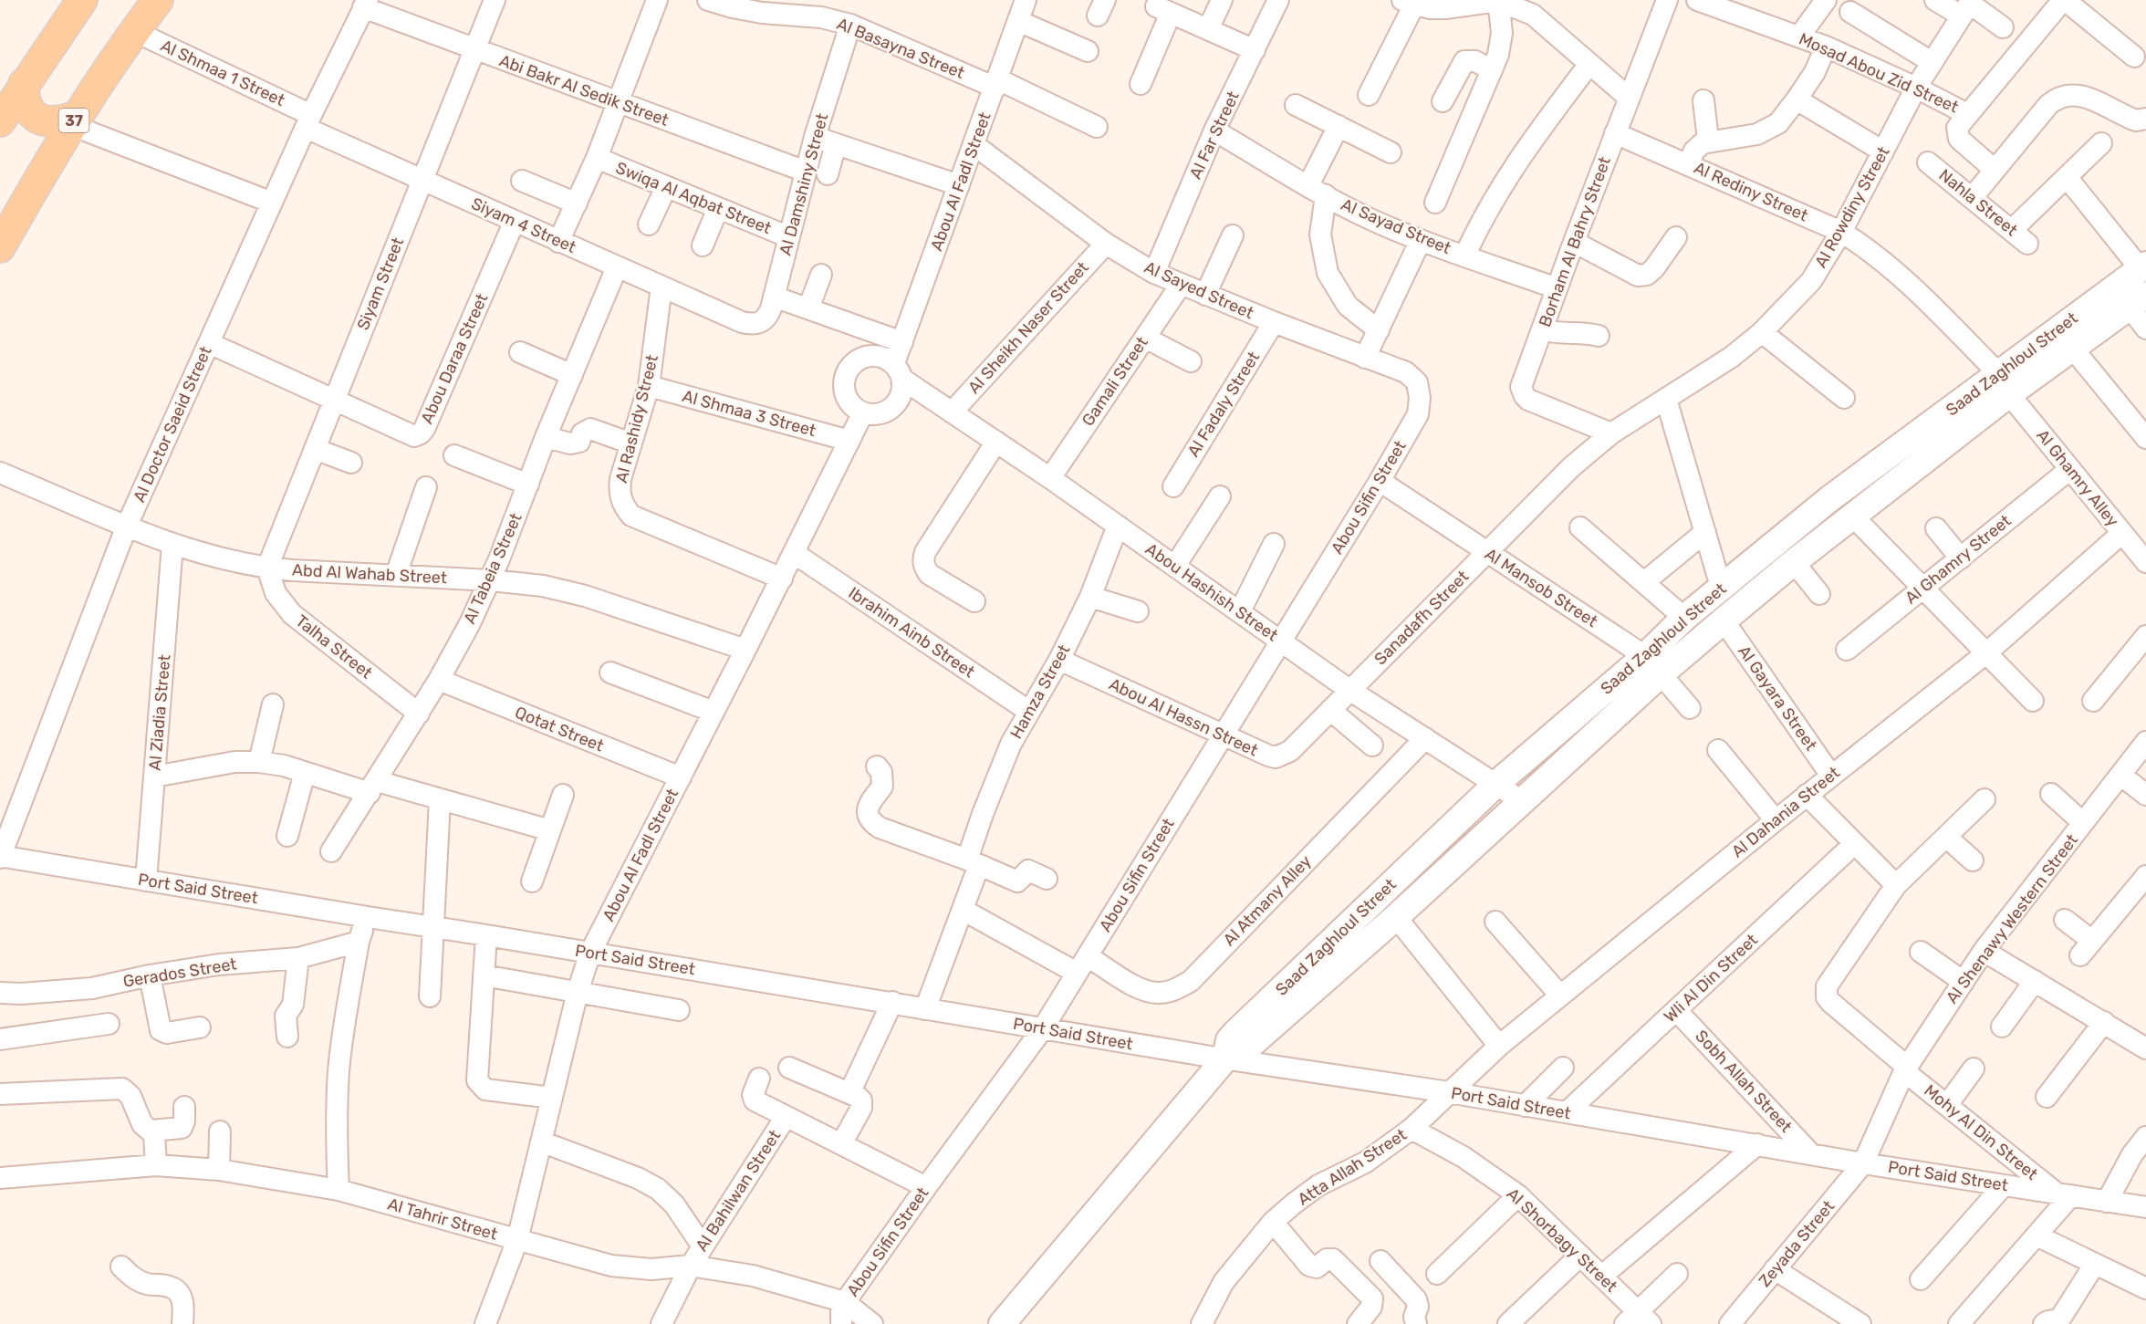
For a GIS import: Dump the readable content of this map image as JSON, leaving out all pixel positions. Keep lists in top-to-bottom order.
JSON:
{
  "streets": {
    "main road": ["37"],
    "street": [
      "Al Basayna Street",
      "Al Shmaa 1 Street",
      "Mosad Abou Zid Street",
      "Abi Bakr Al Sedik Street",
      "Al Far Street",
      "Abou Al Fadl Street",
      "Al Damshiny Street",
      "Al Rediny Street",
      "Swiqa Al Aqbat Street",
      "Nahla Street",
      "Al Rowdiny Street",
      "Siyam 4 Street",
      "Al Sayad Street",
      "Borham Al Bahry Street",
      "Siyam Street",
      "Al Sayed Street",
      "Al Sheikh Naser Street",
      "Abou Daraa Street",
      "Saad Zaghloul Street",
      "Gamali Street",
      "Al Fadaly Street",
      "Al Shmaa 3 Street",
      "Al Rashidy Street",
      "Al Doctor Saeid Street",
      "Al Ghamry Alley",
      "Abou Sifin Street",
      "Al Ghamry Street",
      "Al Tabeia Street",
      "Abd Al Wahab Street",
      "Al Mansob Street",
      "Abou Hashish Street",
      "Sanadafh Street",
      "Ibrahim Ainb Street",
      "Talha Street",
      "Hamza Street",
      "Al Gayara Street",
      "Al Ziadia Street",
      "Abou Al Hassn Street",
      "Qotat Street",
      "Al Dahania Street",
      "Port Said Street",
      "Al Atmany Alley",
      "Al Shenawy Western Street",
      "Gerados Street",
      "Wli Al Din Street",
      "Sobh Allah Street",
      "Mohy Al Din Street",
      "Atta Allah Street",
      "Al Bahilwan Street",
      "Al Tahrir Street",
      "Al Shorbagy Street",
      "Zeyada Street"
    ]
  },
  "crossings": [
    ["Al Basayna Street", "Abou Al Fadl Street"],
    ["Al Basayna Street", "Al Damshiny Street"],
    ["Al Shmaa 1 Street", "37"],
    ["Al Shmaa 1 Street", "Siyam 4 Street"],
    ["Al Shmaa 1 Street", "Al Doctor Saeid Street"],
    ["Mosad Abou Zid Street", "Al Rowdiny Street"],
    ["Abi Bakr Al Sedik Street", "Al Damshiny Street"],
    ["Abi Bakr Al Sedik Street", "Siyam Street"],
    ["Abi Bakr Al Sedik Street", "Al Doctor Saeid Street"],
    ["Al Far Street", "Al Sayad Street"],
    ["Al Far Street", "Al Sayed Street"],
    ["Abou Al Fadl Street", "Al Sayed Street"],
    ["Abou Al Fadl Street", "Al Shmaa 3 Street"],
    ["Abou Al Fadl Street", "Al Rashidy Street"],
    ["Abou Al Fadl Street", "Abd Al Wahab Street"],
    ["Abou Al Fadl Street", "Abou Hashish Street"],
    ["Abou Al Fadl Street", "Ibrahim Ainb Street"],
    ["Abou Al Fadl Street", "Qotat Street"],
    ["Abou Al Fadl Street", "Port Said Street"],
    ["Abou Al Fadl Street", "Al Tahrir Street"],
    ["Al Damshiny Street", "Swiqa Al Aqbat Street"],
    ["Al Damshiny Street", "Siyam 4 Street"],
    ["Al Rediny Street", "Al Rowdiny Street"],
    ["Al Rediny Street", "Borham Al Bahry Street"],
    ["Al Rediny Street", "Saad Zaghloul Street"],
    ["Al Rediny Street", "Al Ghamry Alley"],
    ["Al Rowdiny Street", "Borham Al Bahry Street"],
    ["Al Rowdiny Street", "Sanadafh Street"],
    ["Siyam 4 Street", "Siyam Street"],
    ["Siyam 4 Street", "Abou Daraa Street"],
    ["Siyam 4 Street", "Al Rashidy Street"],
    ["Siyam 4 Street", "Al Doctor Saeid Street"],
    ["Siyam 4 Street", "Al Tabeia Street"],
    ["Al Sayad Street", "Borham Al Bahry Street"],
    ["Borham Al Bahry Street", "Sanadafh Street"],
    ["Siyam Street", "Abou Daraa Street"],
    ["Siyam Street", "Abd Al Wahab Street"],
    ["Siyam Street", "Talha Street"],
    ["Al Sayed Street", "Al Sheikh Naser Street"],
    ["Al Sayed Street", "Gamali Street"],
    ["Al Sayed Street", "Al Fadaly Street"],
    ["Al Sayed Street", "Abou Sifin Street"],
    ["Al Sheikh Naser Street", "Abou Hashish Street"],
    ["Abou Daraa Street", "Al Doctor Saeid Street"],
    ["Saad Zaghloul Street", "Al Ghamry Alley"],
    ["Saad Zaghloul Street", "Al Mansob Street"],
    ["Saad Zaghloul Street", "Abou Hashish Street"],
    ["Saad Zaghloul Street", "Al Gayara Street"],
    ["Saad Zaghloul Street", "Port Said Street"],
    ["Gamali Street", "Abou Hashish Street"],
    ["Al Shmaa 3 Street", "Al Rashidy Street"],
    ["Al Doctor Saeid Street", "Abd Al Wahab Street"],
    ["Al Doctor Saeid Street", "Port Said Street"],
    ["Al Ghamry Alley", "Al Ghamry Street"],
    ["Al Ghamry Alley", "Al Dahania Street"],
    ["Abou Sifin Street", "Al Mansob Street"],
    ["Abou Sifin Street", "Abou Hashish Street"],
    ["Abou Sifin Street", "Abou Al Hassn Street"],
    ["Abou Sifin Street", "Port Said Street"],
    ["Abou Sifin Street", "Al Atmany Alley"],
    ["Abou Sifin Street", "Al Bahilwan Street"],
    ["Abou Sifin Street", "Al Tahrir Street"],
    ["Al Tabeia Street", "Abd Al Wahab Street"],
    ["Al Tabeia Street", "Talha Street"],
    ["Al Tabeia Street", "Qotat Street"],
    ["Abd Al Wahab Street", "Talha Street"],
    ["Abd Al Wahab Street", "Al Ziadia Street"],
    ["Al Mansob Street", "Sanadafh Street"],
    ["Abou Hashish Street", "Sanadafh Street"],
    ["Abou Hashish Street", "Hamza Street"],
    ["Abou Hashish Street", "Abou Al Hassn Street"],
    ["Abou Hashish Street", "Al Atmany Alley"],
    ["Sanadafh Street", "Abou Al Hassn Street"],
    ["Ibrahim Ainb Street", "Hamza Street"],
    ["Hamza Street", "Abou Al Hassn Street"],
    ["Hamza Street", "Port Said Street"],
    ["Hamza Street", "Al Atmany Alley"],
    ["Al Gayara Street", "Al Dahania Street"],
    ["Al Ziadia Street", "Port Said Street"],
    ["Al Dahania Street", "Port Said Street"],
    ["Al Dahania Street", "Atta Allah Street"],
    ["Port Said Street", "Al Shenawy Western Street"],
    ["Port Said Street", "Wli Al Din Street"],
    ["Port Said Street", "Sobh Allah Street"],
    ["Port Said Street", "Mohy Al Din Street"],
    ["Port Said Street", "Atta Allah Street"],
    ["Port Said Street", "Zeyada Street"],
    ["Al Shenawy Western Street", "Mohy Al Din Street"],
    ["Al Shenawy Western Street", "Zeyada Street"],
    ["Wli Al Din Street", "Sobh Allah Street"],
    ["Atta Allah Street", "Al Shorbagy Street"],
    ["Al Bahilwan Street", "Al Tahrir Street"]
  ]
}
